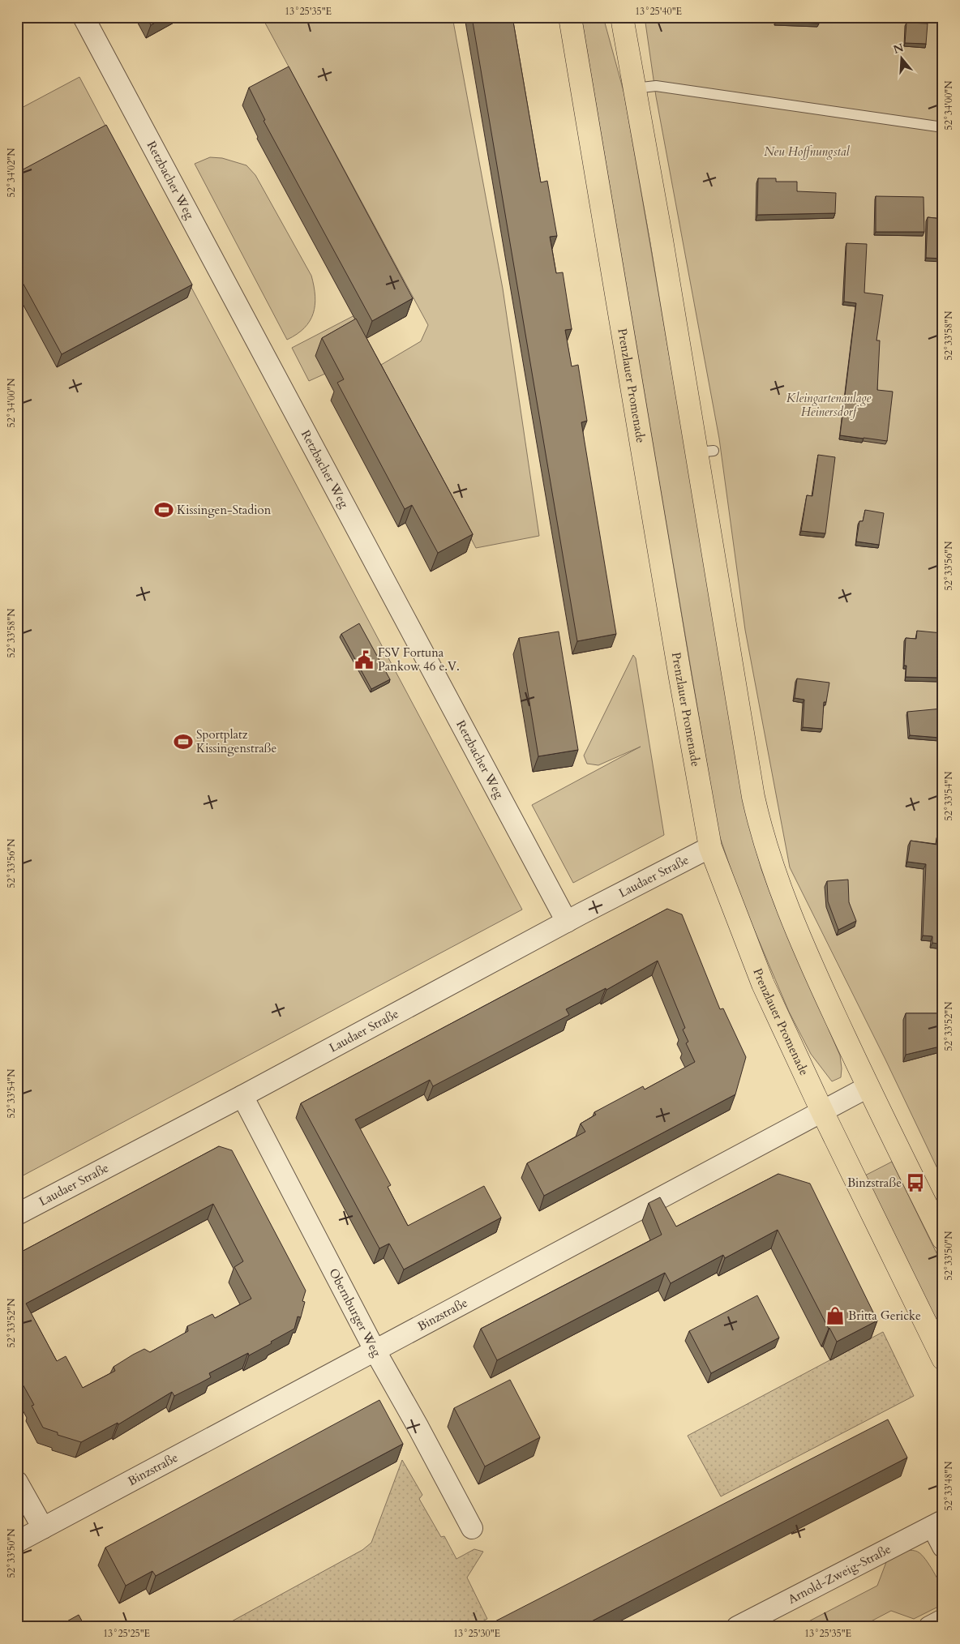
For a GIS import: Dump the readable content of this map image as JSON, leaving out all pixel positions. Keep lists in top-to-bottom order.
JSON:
{
  "streets": {
    "main road": ["Prenzlauer Promenade"],
    "street": [
      "Retzbacher Weg",
      "Laudaer Straße",
      "Obernburger Weg",
      "Binzstraße",
      "Arnold-Zweig-Straße"
    ]
  },
  "crossings": [
    ["Retzbacher Weg", "Laudaer Straße"],
    ["Prenzlauer Promenade", "Laudaer Straße"],
    ["Prenzlauer Promenade", "Binzstraße"],
    ["Laudaer Straße", "Obernburger Weg"],
    ["Obernburger Weg", "Binzstraße"]
  ],
  "parks": ["Neu Hoffnungstal", "Kleingartenanlage Heinersdorf"],
  "places": {
    "sports": ["Kissingen-Stadion", "Sportplatz Kissingenstraße"],
    "public building": ["FSV Fortuna Pankow 46 e.V."],
    "bus stop": ["Binzstraße"],
    "shop": ["Britta Gericke"]
  },
  "north": "top",
  "coordinates": [
    "13°25'35\"E",
    "13°25'40\"E",
    "52°34'00\"N",
    "52°34'02\"N",
    "52°33'58\"N",
    "52°33'56\"N",
    "52°33'54\"N",
    "52°33'52\"N",
    "52°33'50\"N",
    "52°33'48\"N",
    "13°25'25\"E",
    "13°25'30\"E"
  ]
}
